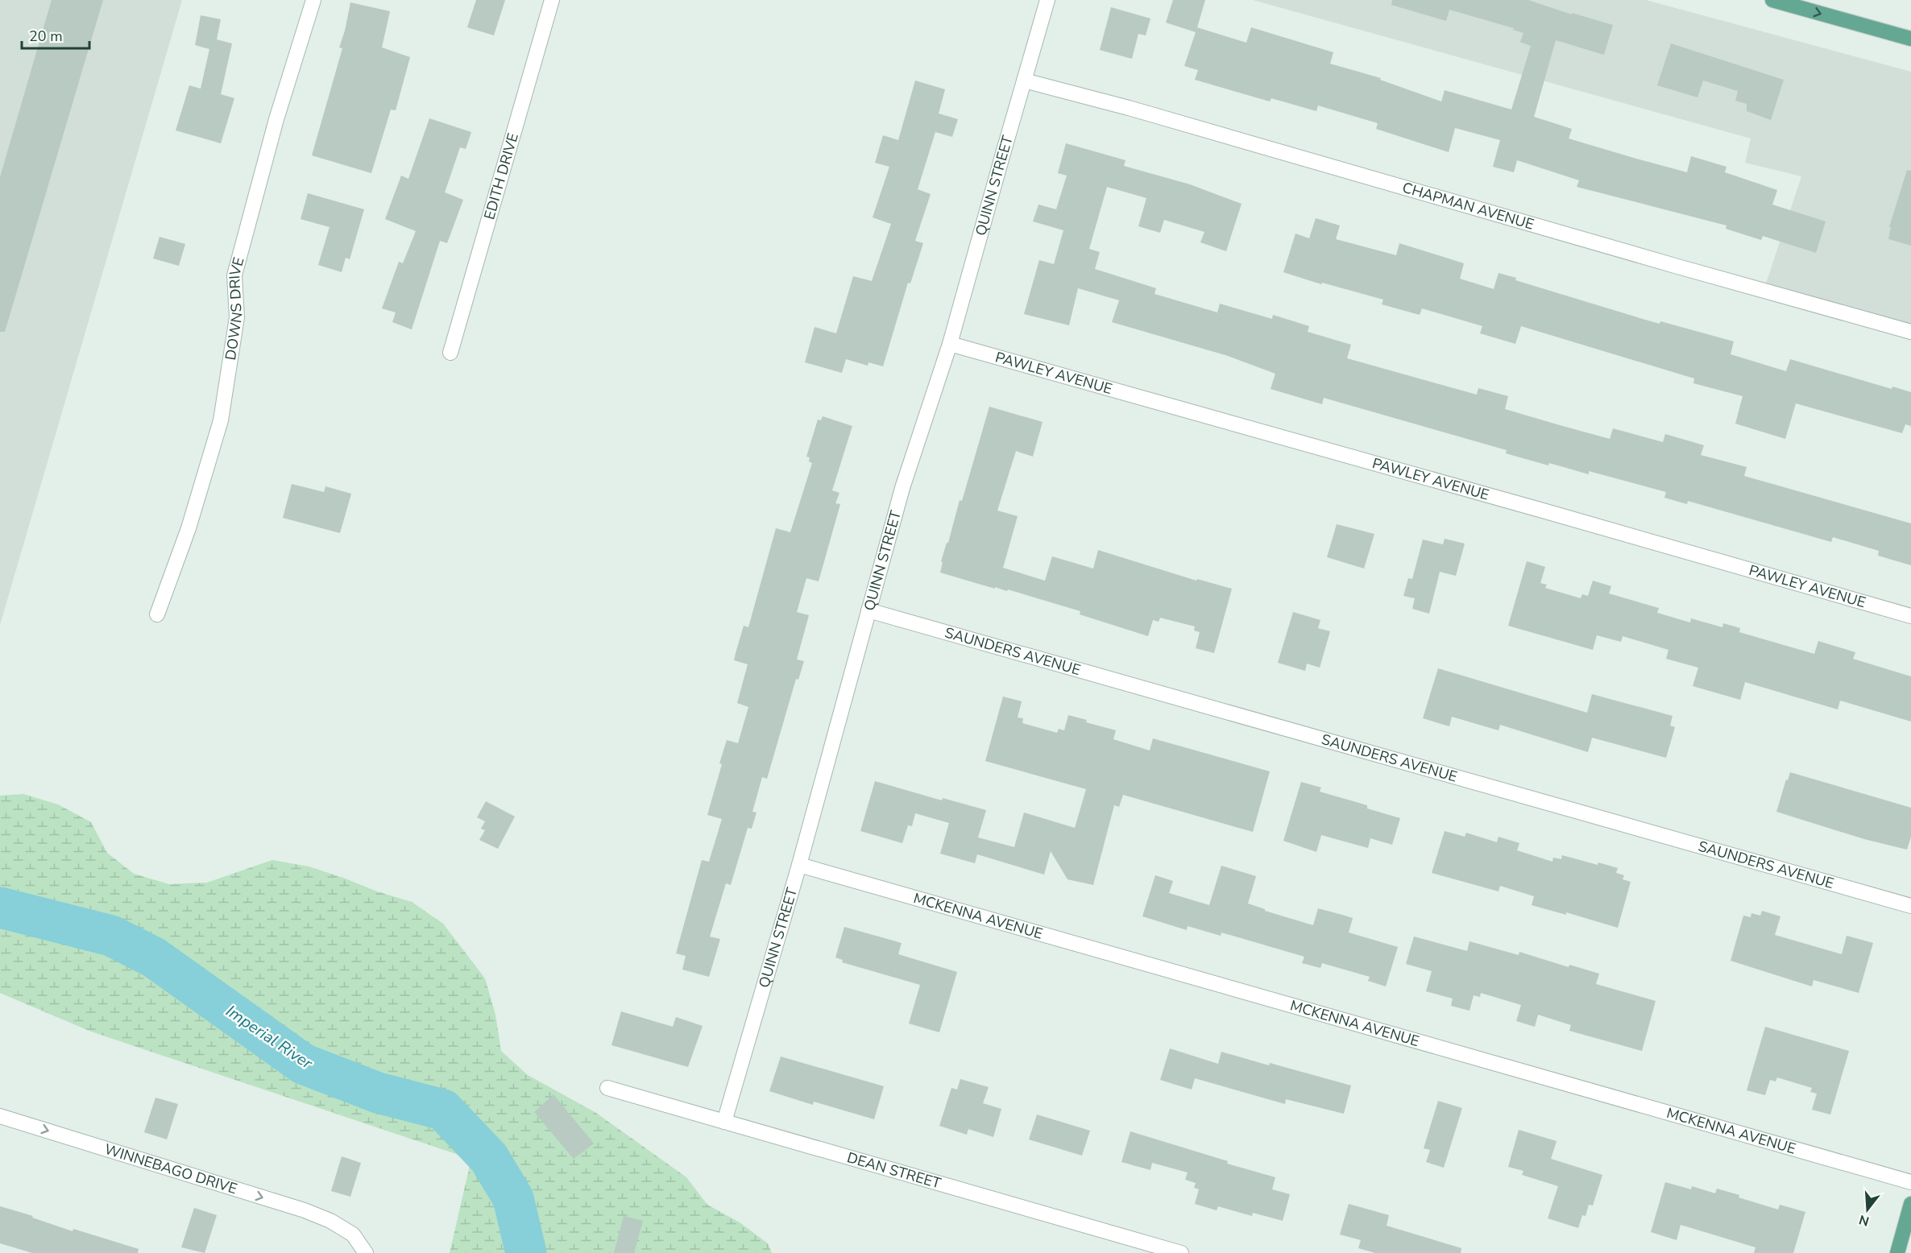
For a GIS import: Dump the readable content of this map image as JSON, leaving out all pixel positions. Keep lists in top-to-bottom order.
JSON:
{
  "streets": {
    "street": [
      "EDITH DRIVE",
      "QUINN STREET",
      "CHAPMAN AVENUE",
      "DOWNS DRIVE",
      "PAWLEY AVENUE",
      "SAUNDERS AVENUE",
      "MCKENNA AVENUE",
      "WINNEBAGO DRIVE",
      "DEAN STREET"
    ]
  },
  "crossings": [
    ["QUINN STREET", "CHAPMAN AVENUE"],
    ["QUINN STREET", "PAWLEY AVENUE"],
    ["QUINN STREET", "SAUNDERS AVENUE"],
    ["QUINN STREET", "MCKENNA AVENUE"],
    ["QUINN STREET", "DEAN STREET"]
  ],
  "one_way": ["WINNEBAGO DRIVE"],
  "water": ["Imperial River"],
  "scale_bar": "20 m",
  "north": "bottom"
}
